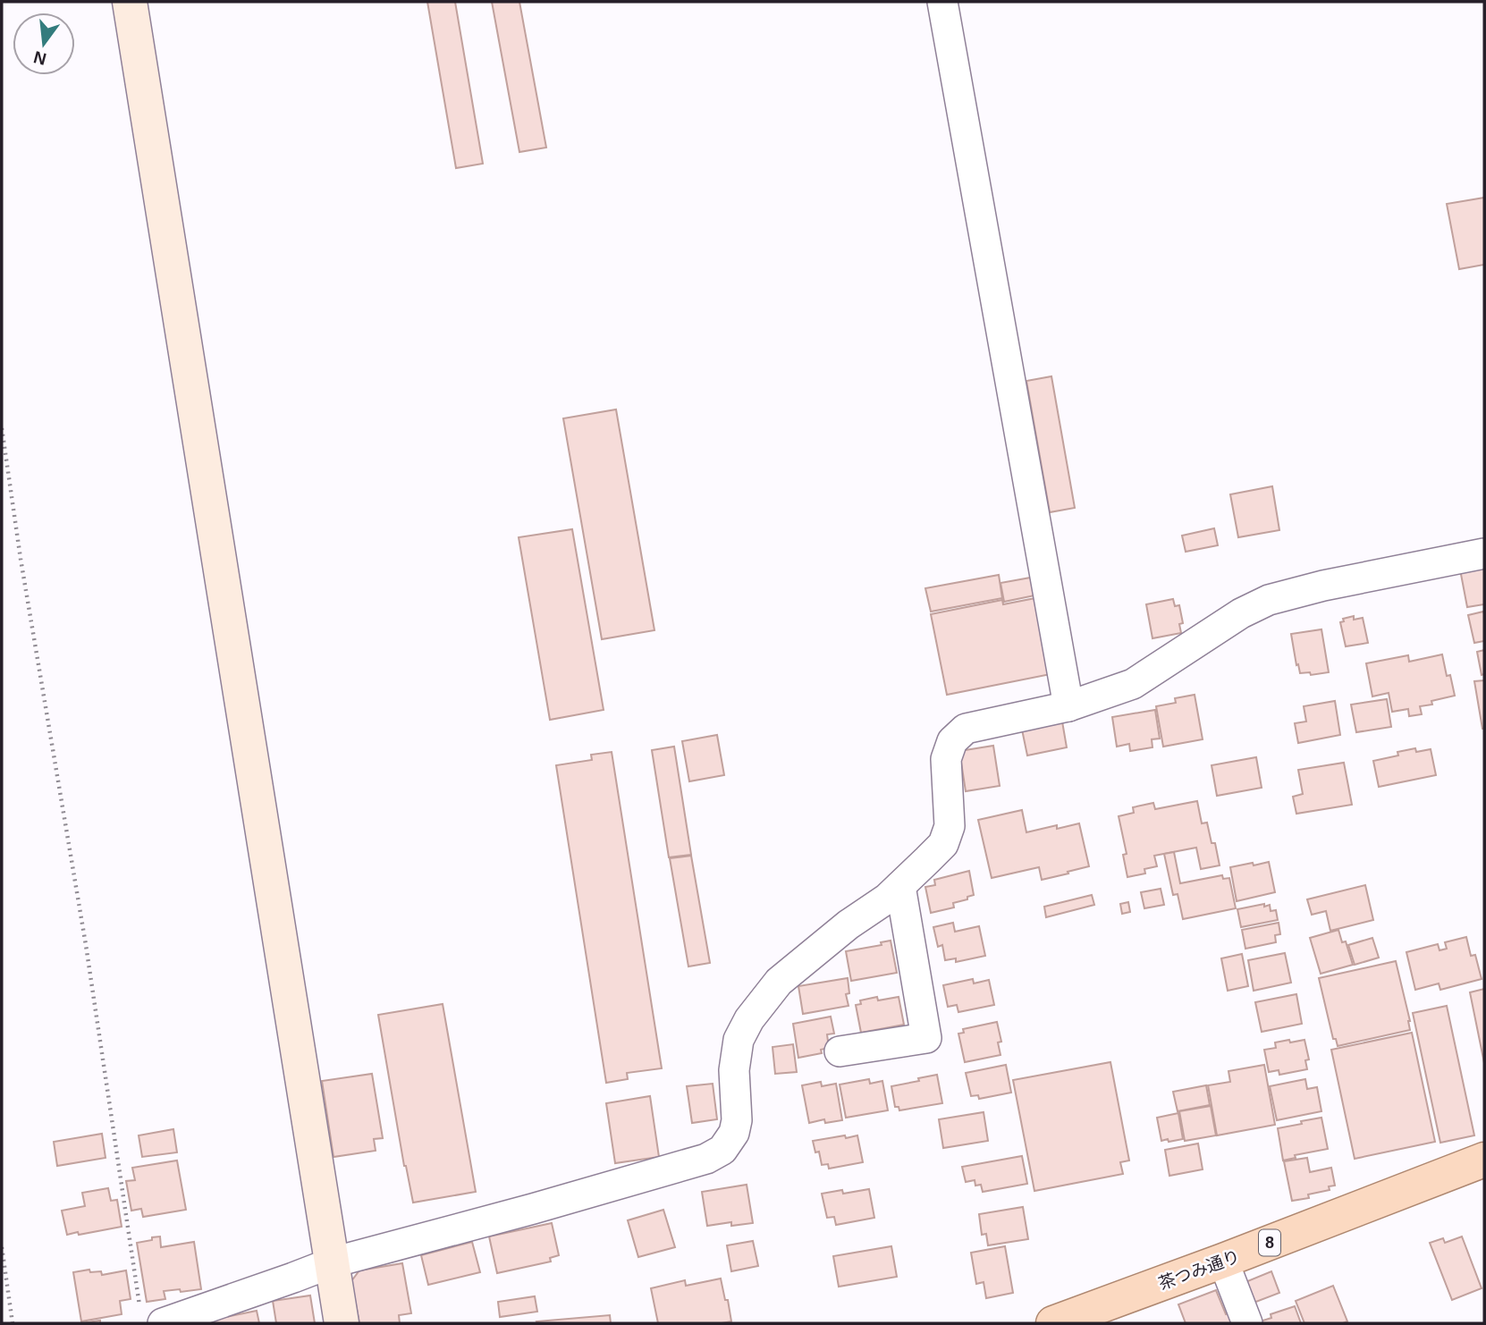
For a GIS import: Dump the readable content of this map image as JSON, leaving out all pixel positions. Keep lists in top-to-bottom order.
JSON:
{
  "streets": {
    "main road": ["8", "茶つみ通り"]
  },
  "north": "bottom"
}
